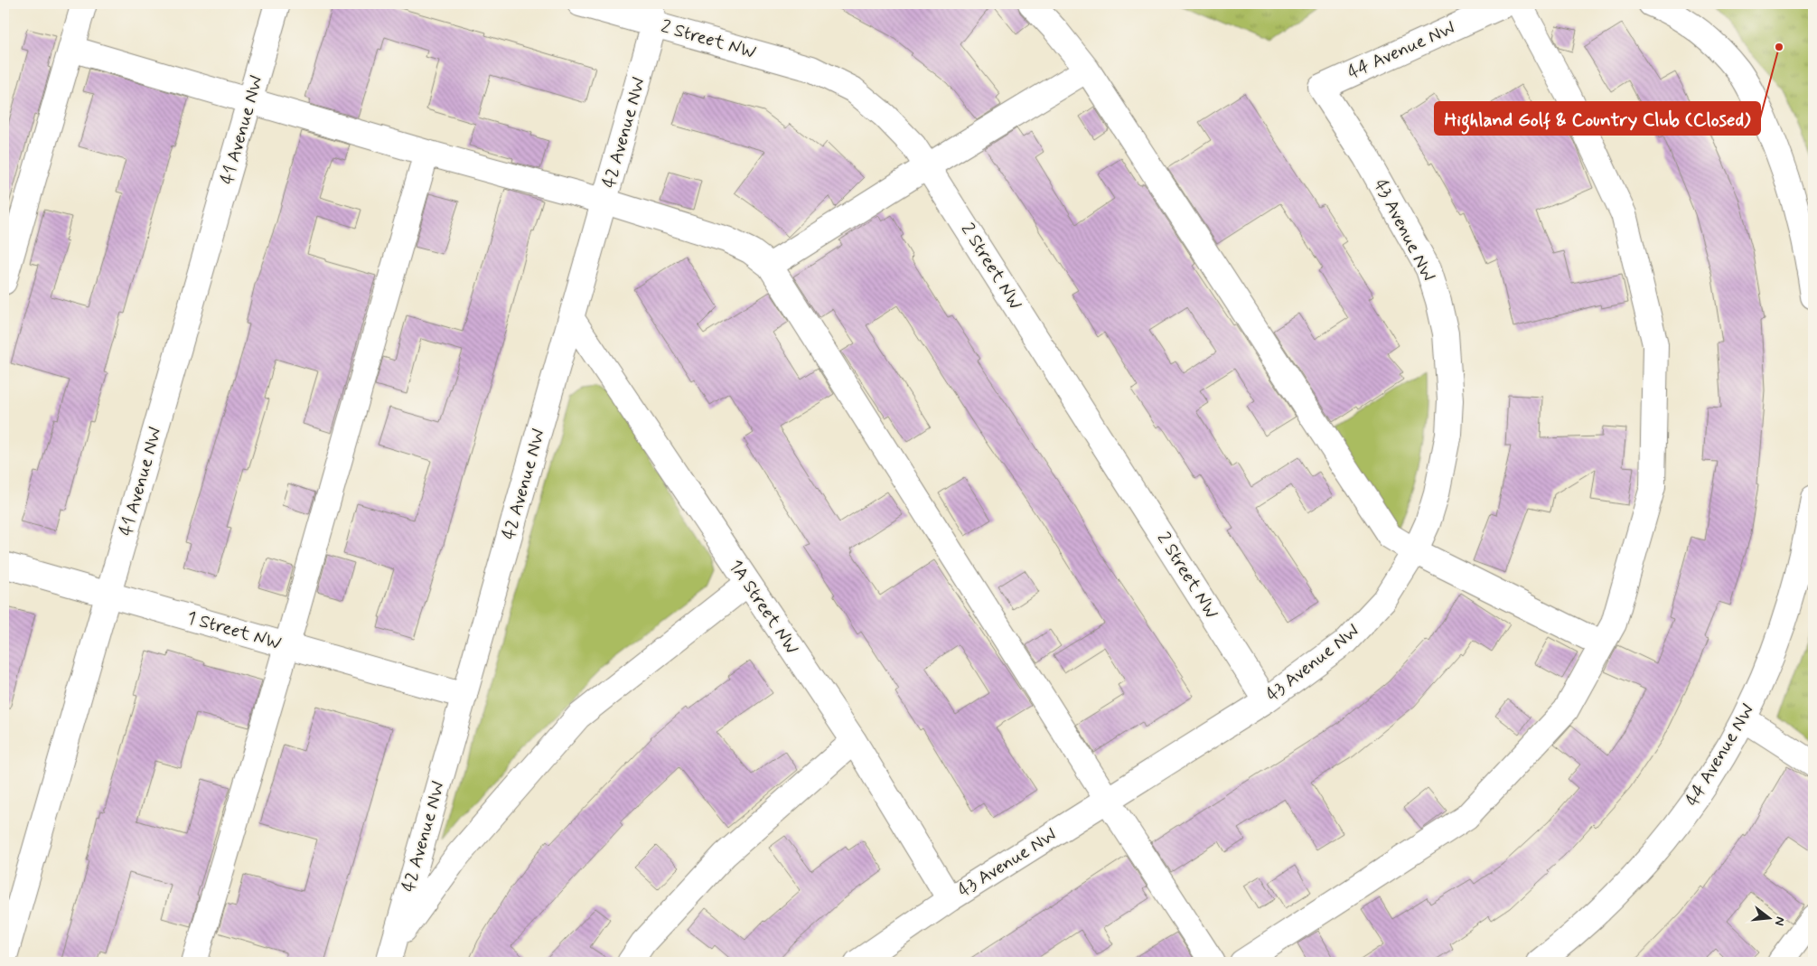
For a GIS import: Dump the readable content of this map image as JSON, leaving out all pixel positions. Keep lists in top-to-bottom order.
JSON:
{
  "streets": {
    "street": [
      "2 Street NW",
      "44 Avenue NW",
      "41 Avenue NW",
      "42 Avenue NW",
      "43 Avenue NW",
      "1A Street NW",
      "1 Street NW"
    ]
  },
  "crossings": [
    ["2 Street NW", "42 Avenue NW"],
    ["2 Street NW", "43 Avenue NW"],
    ["44 Avenue NW", "43 Avenue NW"],
    ["41 Avenue NW", "1 Street NW"],
    ["42 Avenue NW", "1A Street NW"],
    ["42 Avenue NW", "1 Street NW"],
    ["43 Avenue NW", "1A Street NW"]
  ],
  "places": ["Highland Golf & Country Club (Closed)"],
  "north": "right"
}
